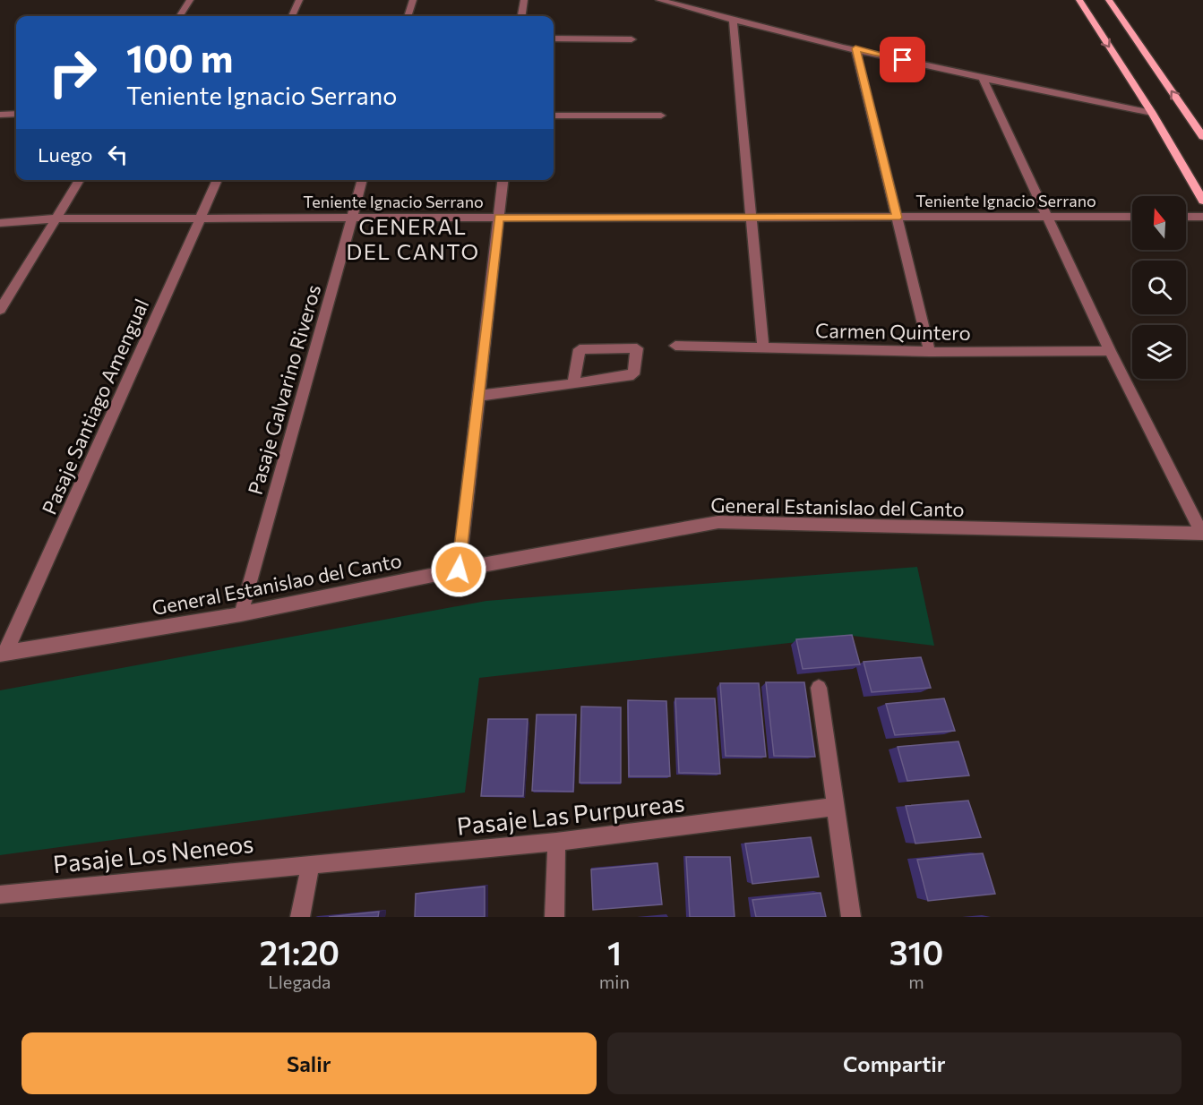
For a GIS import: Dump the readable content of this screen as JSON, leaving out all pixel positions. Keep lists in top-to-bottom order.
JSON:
{
  "streets": {
    "street": [
      "Teniente Ignacio Serrano",
      "Carmen Quintero",
      "Pasaje Galvarino Riveros",
      "Pasaje Santiago Amengual",
      "General Estanislao del Canto",
      "Pasaje Las Purpureas",
      "Pasaje Los Neneos"
    ]
  },
  "crossings": [
    ["Teniente Ignacio Serrano", "Pasaje Galvarino Riveros"],
    ["Teniente Ignacio Serrano", "Pasaje Santiago Amengual"],
    ["Pasaje Galvarino Riveros", "General Estanislao del Canto"],
    ["Pasaje Santiago Amengual", "General Estanislao del Canto"],
    ["Pasaje Las Purpureas", "Pasaje Los Neneos"]
  ],
  "districts": ["GENERAL DEL CANTO"],
  "north": "top",
  "page": {
    "turn": ["100 m", "Teniente Ignacio Serrano"],
    "then": "Luego",
    "eta": [
      "21:20",
      "Llegada",
      "1",
      "min",
      "310",
      "m"
    ],
    "buttons": ["Salir", "Compartir"]
  }
}
